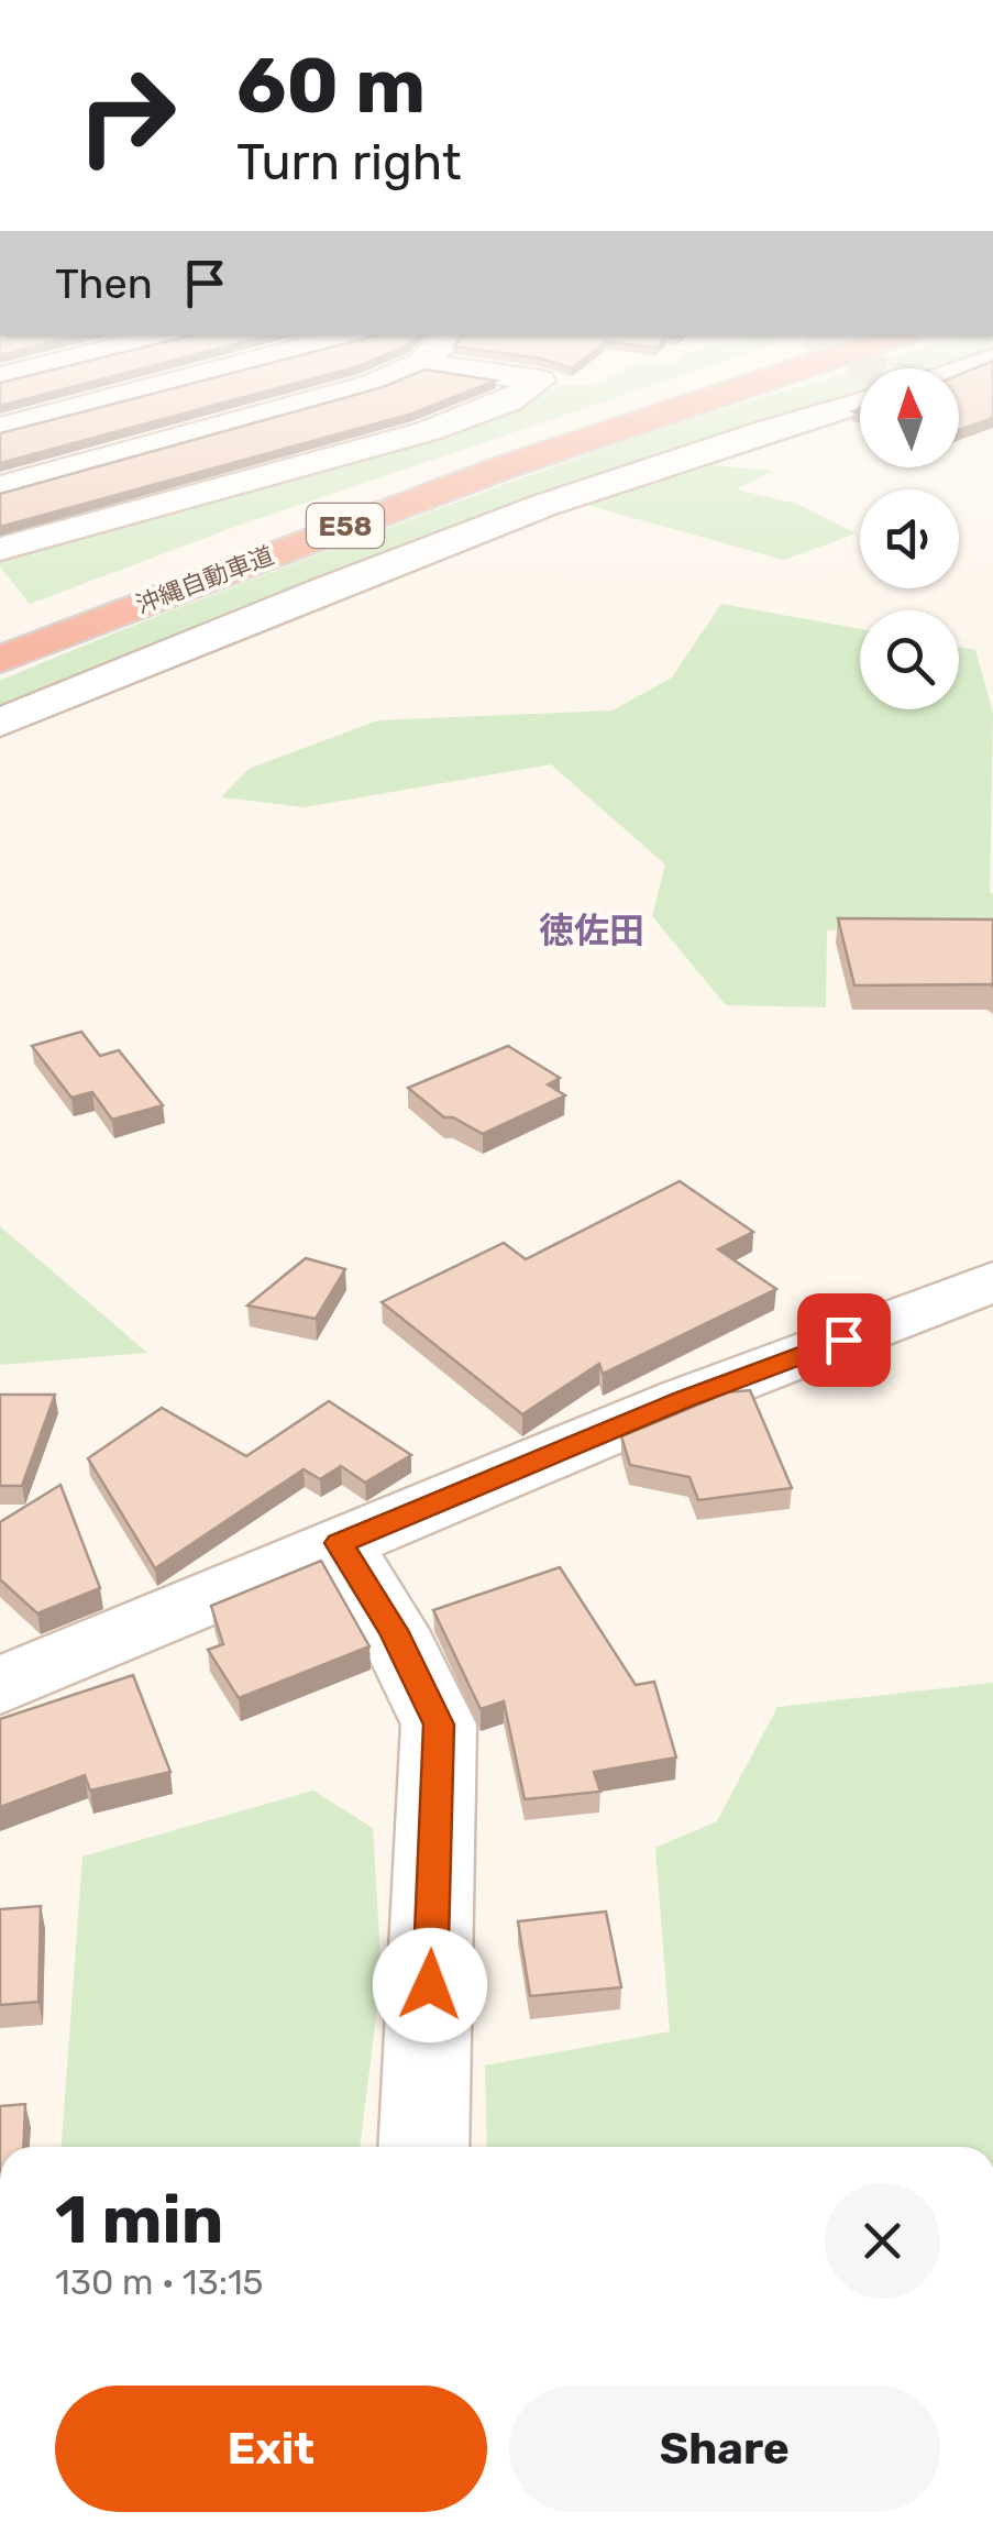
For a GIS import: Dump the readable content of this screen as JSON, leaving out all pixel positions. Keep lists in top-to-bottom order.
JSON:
{
  "streets": {
    "highway": ["E58", "沖縄自動車道"]
  },
  "districts": ["徳佐田"],
  "north": "top",
  "page": {
    "turn": ["60 m", "Turn right"],
    "then": "Then",
    "heading": ["1 min", "130 m · 13:15"],
    "buttons": ["Exit", "Share"]
  }
}
